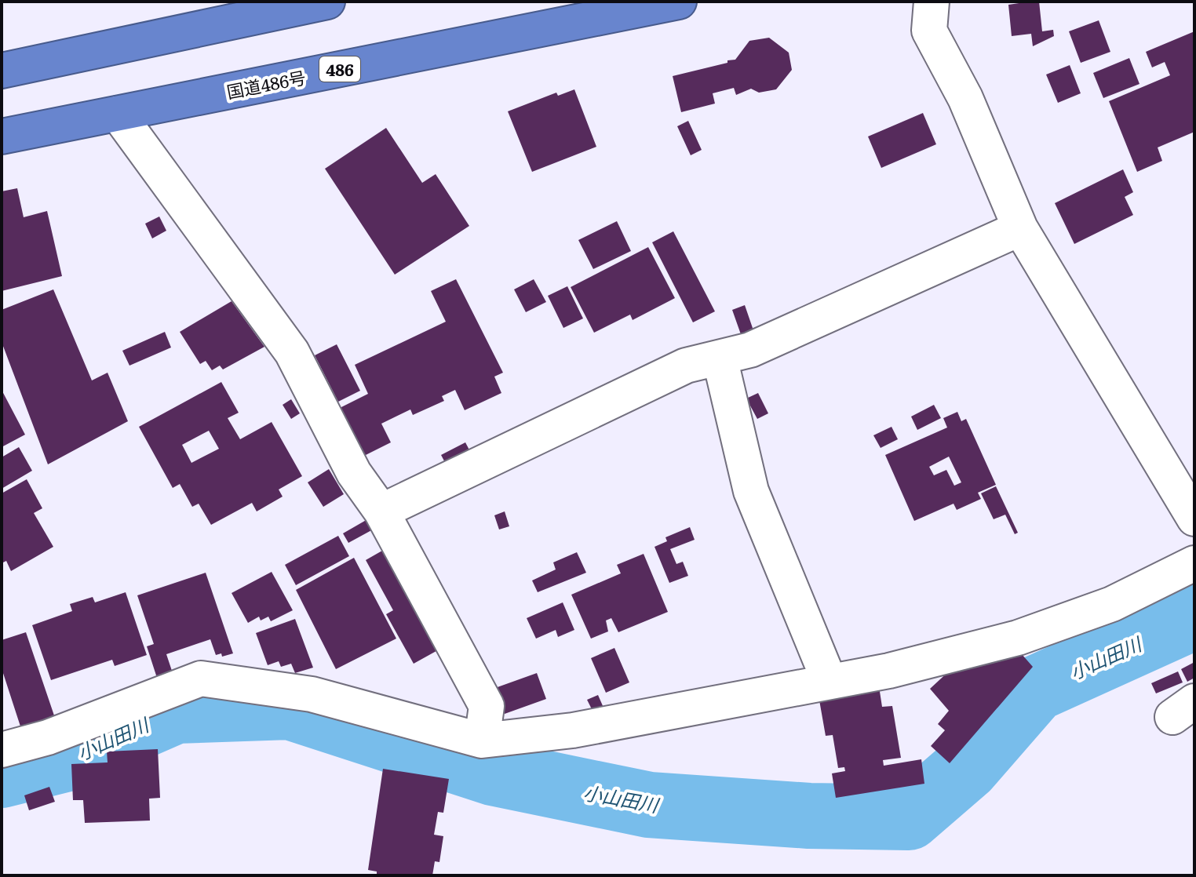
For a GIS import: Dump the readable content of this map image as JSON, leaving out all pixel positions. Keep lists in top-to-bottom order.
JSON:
{
  "streets": {
    "highway": ["486", "国道486号"]
  },
  "water": ["小山田川"]
}
